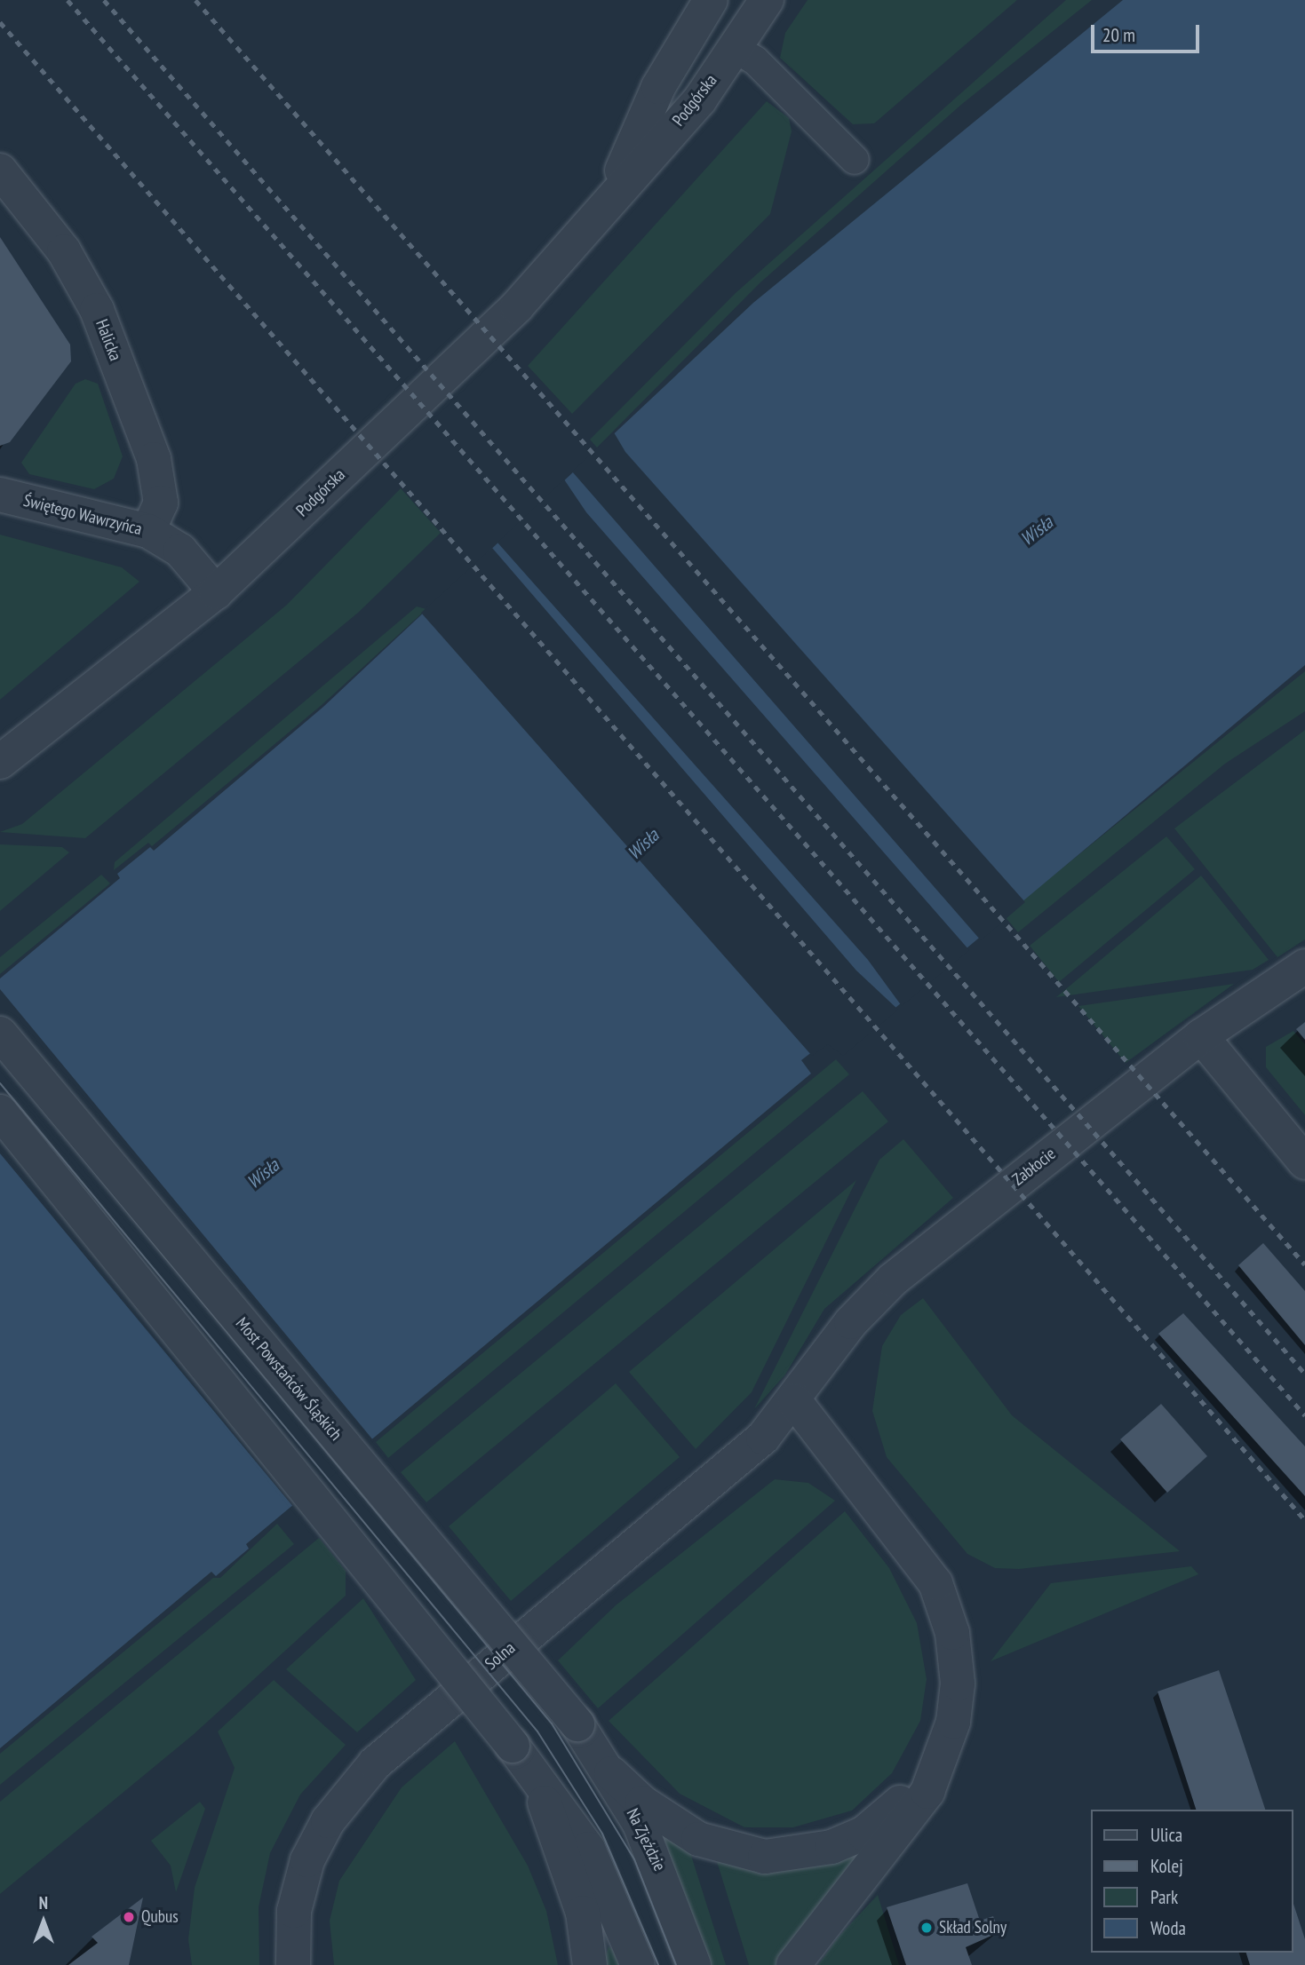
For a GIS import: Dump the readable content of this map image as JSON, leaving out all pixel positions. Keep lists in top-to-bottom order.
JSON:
{
  "streets": {
    "street": [
      "Podgórska",
      "Halicka",
      "Świętego Wawrzyńca",
      "Zabłocie",
      "Most Powstańców Śląskich",
      "Solna",
      "Na Zjeździe"
    ]
  },
  "crossings": [
    ["Podgórska", "Świętego Wawrzyńca"],
    ["Halicka", "Świętego Wawrzyńca"],
    ["Zabłocie", "Solna"],
    ["Most Powstańców Śląskich", "Na Zjeździe"]
  ],
  "water": ["Wisła"],
  "places": ["Qubus", "Skład Solny"],
  "legend": [
    "Ulica",
    "Kolej",
    "Park",
    "Woda"
  ],
  "scale_bar": "20 m",
  "north": "top"
}
